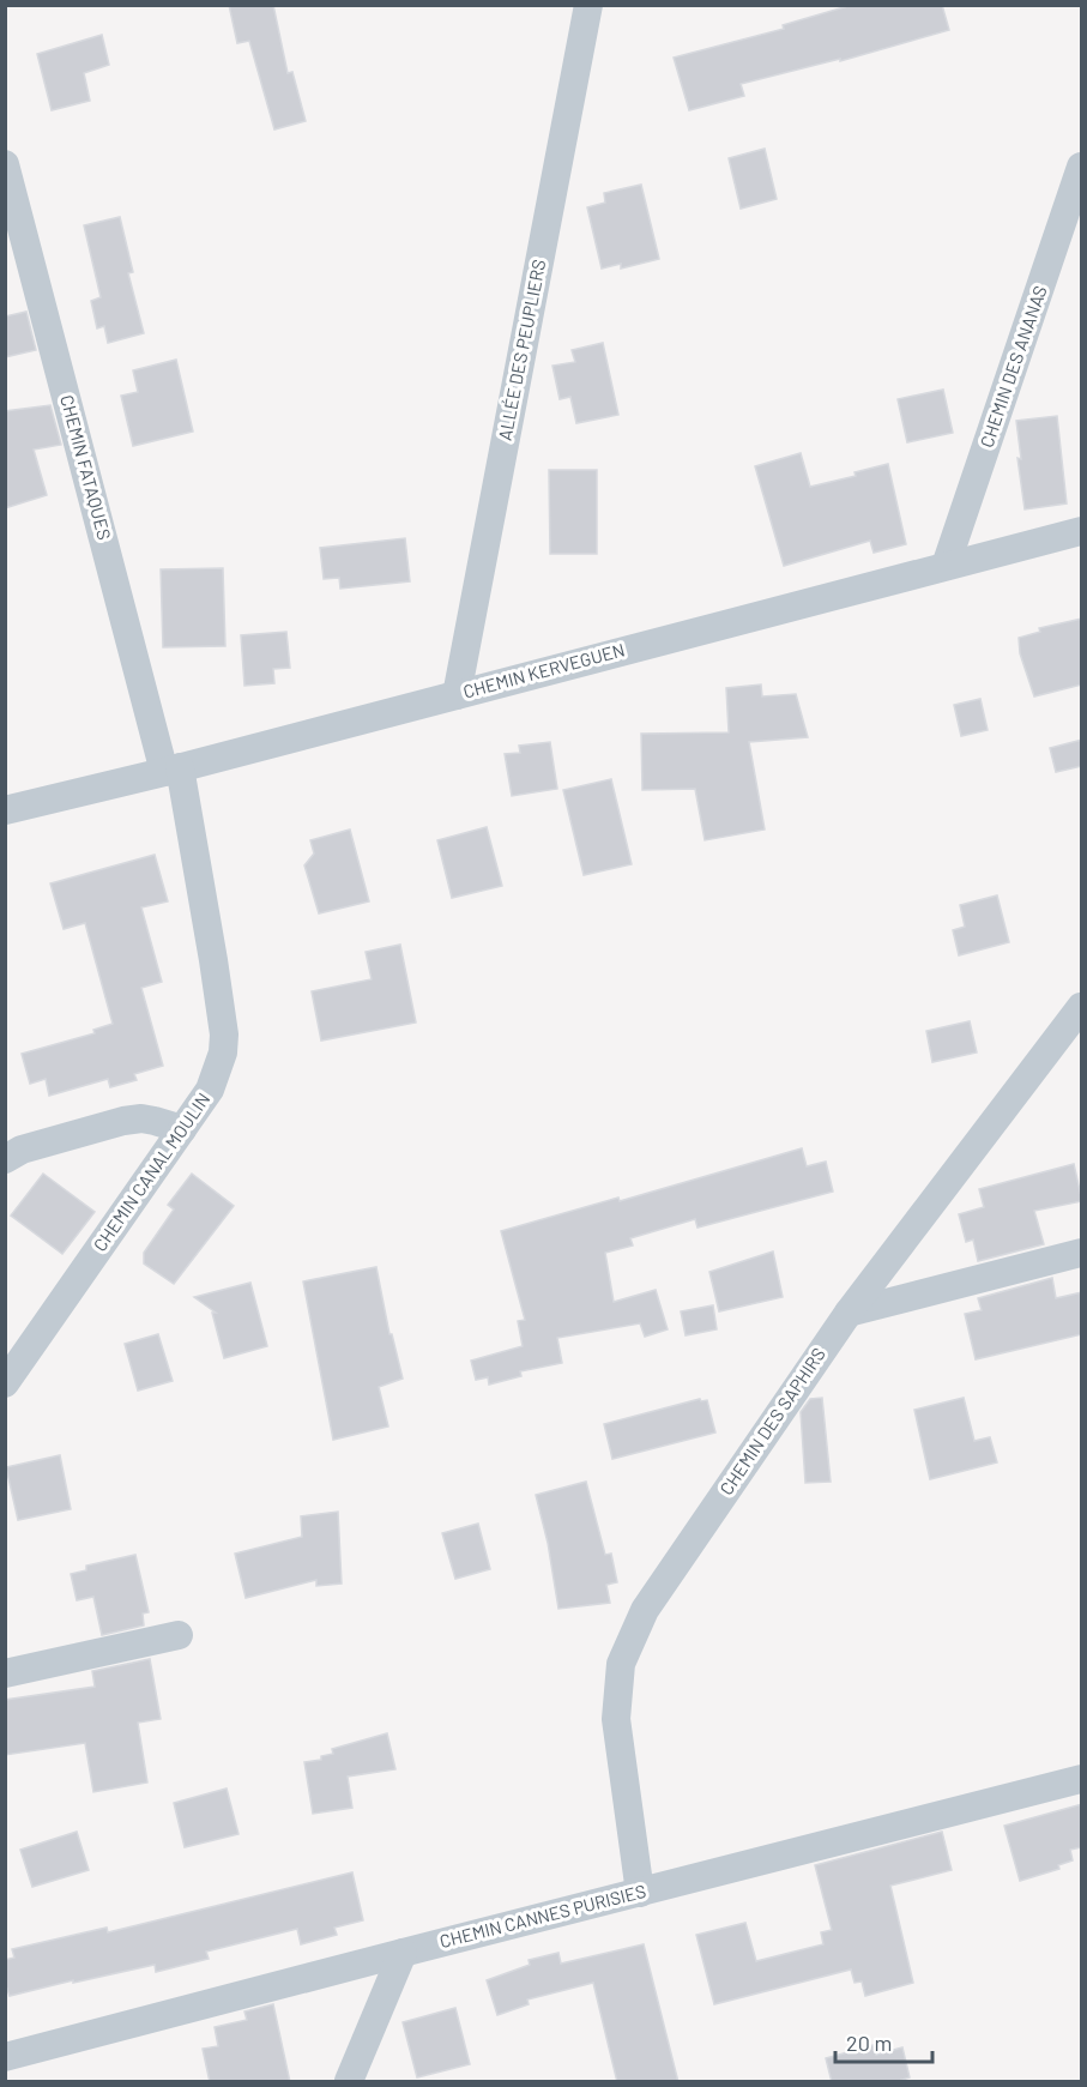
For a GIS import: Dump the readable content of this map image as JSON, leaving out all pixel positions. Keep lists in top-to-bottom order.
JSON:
{
  "streets": {
    "street": [
      "ALLÉE DES PEUPLIERS",
      "CHEMIN DES ANANAS",
      "CHEMIN FATAQUES",
      "CHEMIN KERVEGUEN",
      "CHEMIN CANAL MOULIN",
      "CHEMIN DES SAPHIRS",
      "CHEMIN CANNES PURISIES"
    ]
  },
  "crossings": [
    ["ALLÉE DES PEUPLIERS", "CHEMIN KERVEGUEN"],
    ["CHEMIN DES ANANAS", "CHEMIN KERVEGUEN"],
    ["CHEMIN FATAQUES", "CHEMIN KERVEGUEN"],
    ["CHEMIN FATAQUES", "CHEMIN CANAL MOULIN"],
    ["CHEMIN KERVEGUEN", "CHEMIN CANAL MOULIN"],
    ["CHEMIN DES SAPHIRS", "CHEMIN CANNES PURISIES"]
  ],
  "scale_bar": "20 m"
}
